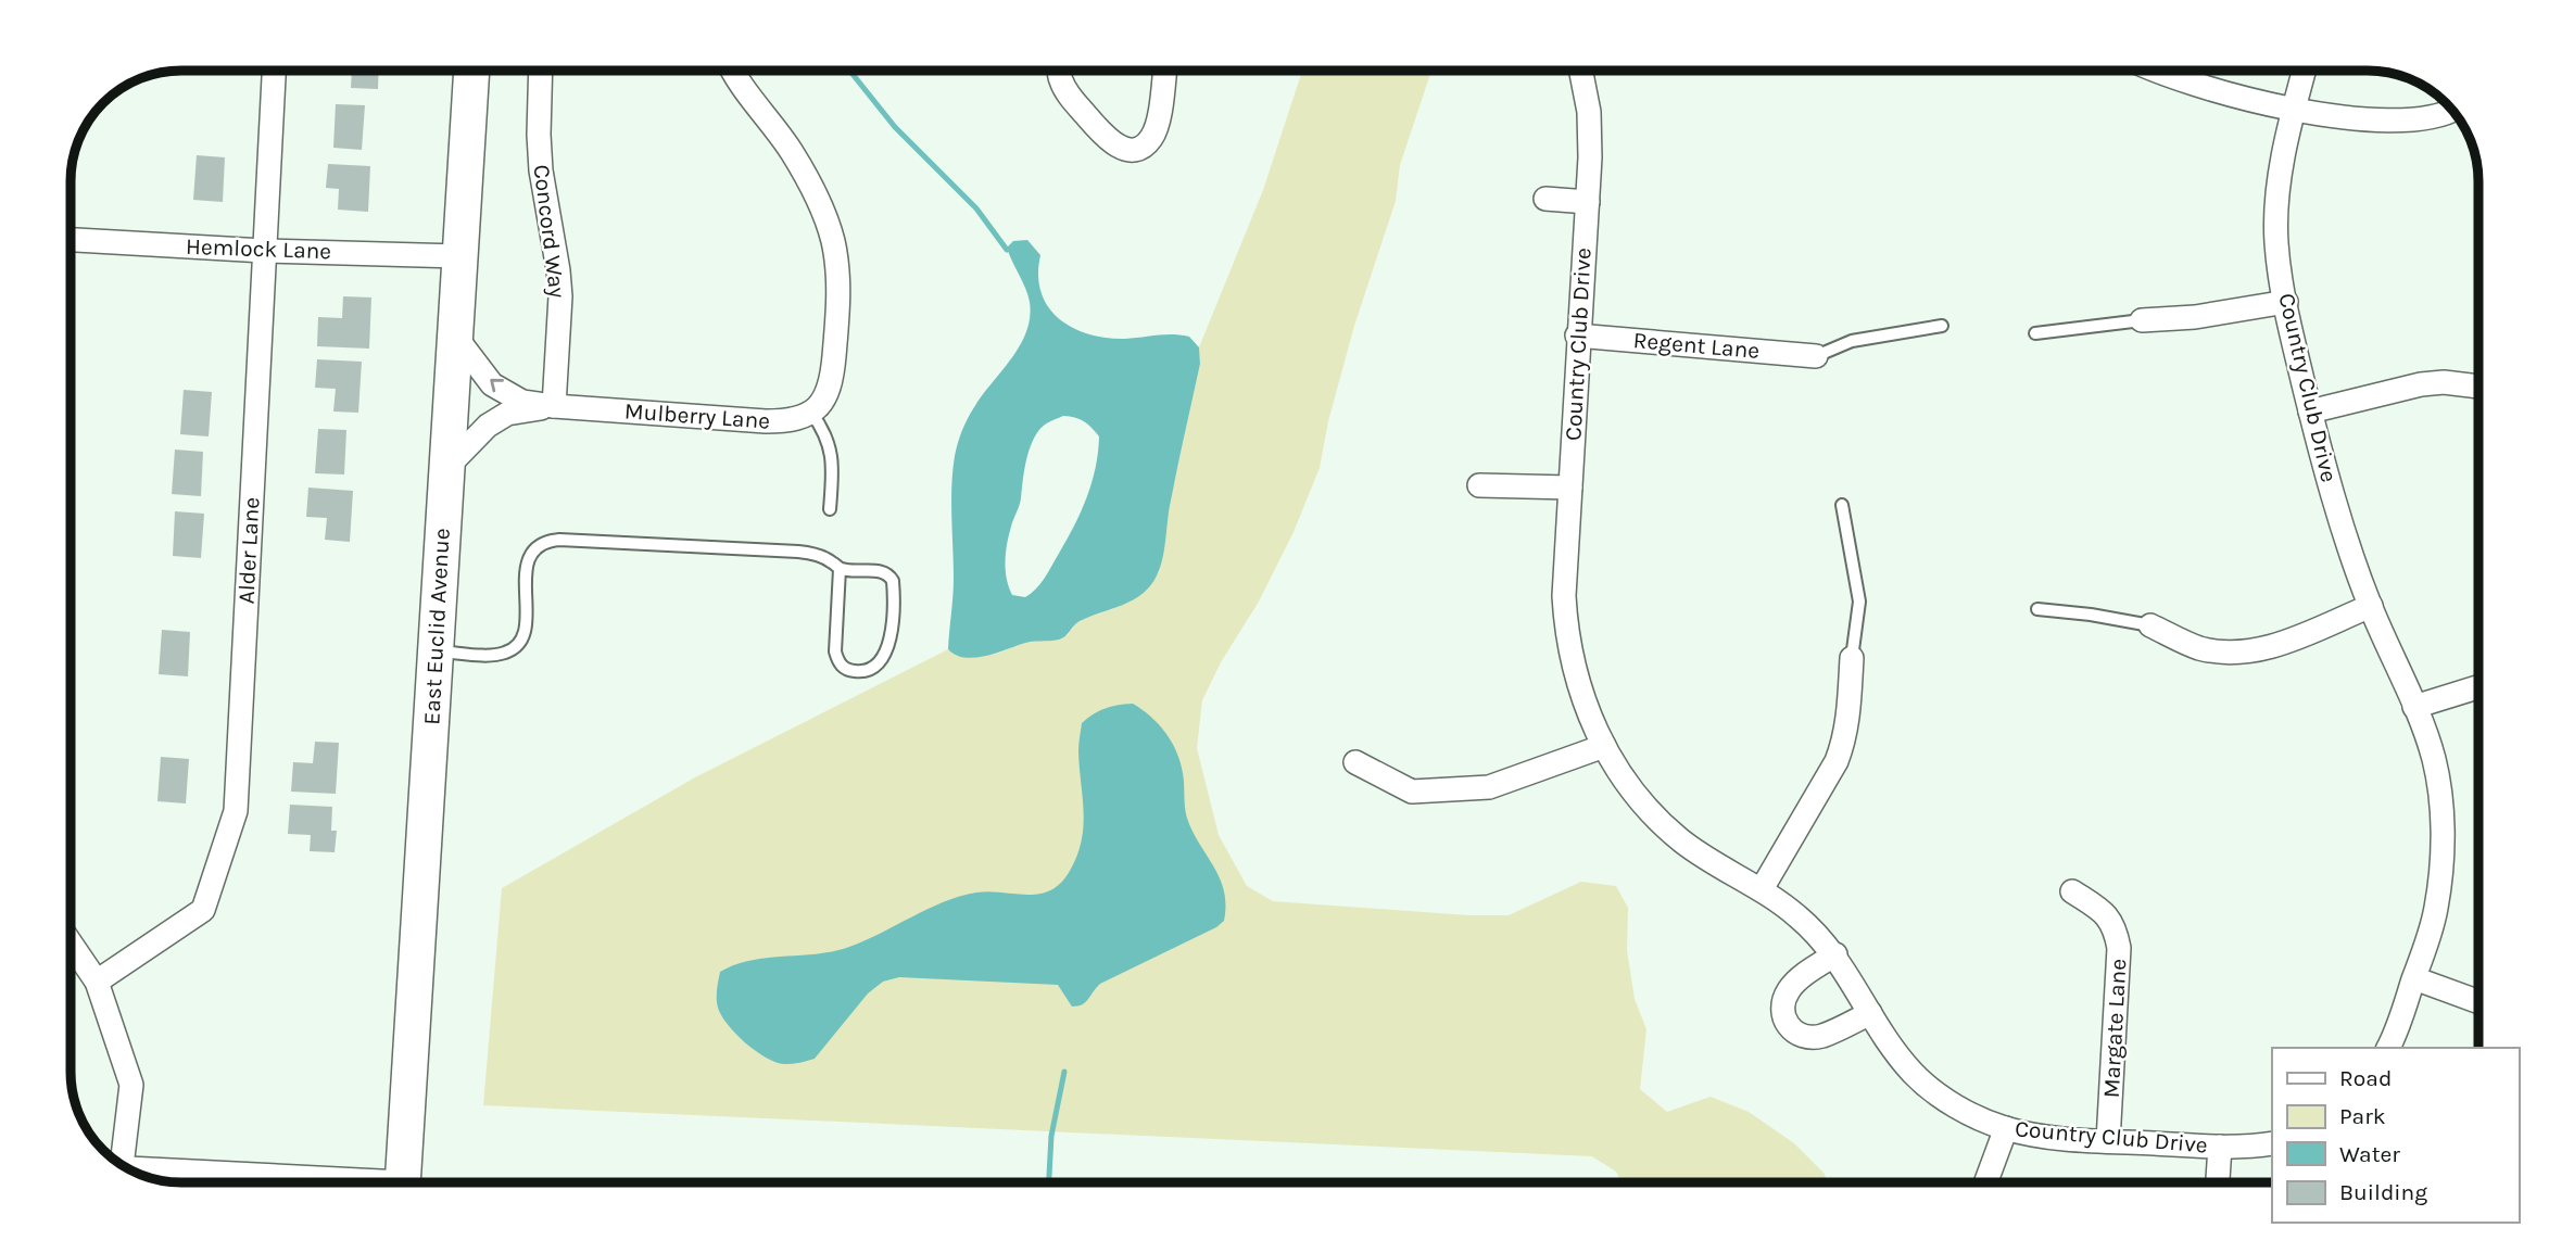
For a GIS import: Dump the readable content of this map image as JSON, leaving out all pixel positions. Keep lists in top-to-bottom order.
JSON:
{
  "streets": {
    "main road": ["East Euclid Avenue"],
    "street": [
      "Concord Way",
      "Hemlock Lane",
      "Country Club Drive",
      "Regent Lane",
      "Mulberry Lane",
      "Alder Lane",
      "Margate Lane"
    ]
  },
  "crossings": [
    ["Concord Way", "Mulberry Lane"],
    ["Hemlock Lane", "Alder Lane"],
    ["Hemlock Lane", "East Euclid Avenue"],
    ["Country Club Drive", "Regent Lane"],
    ["Country Club Drive", "Margate Lane"],
    ["Mulberry Lane", "East Euclid Avenue"]
  ],
  "legend": [
    "Road",
    "Park",
    "Water",
    "Building"
  ]
}
